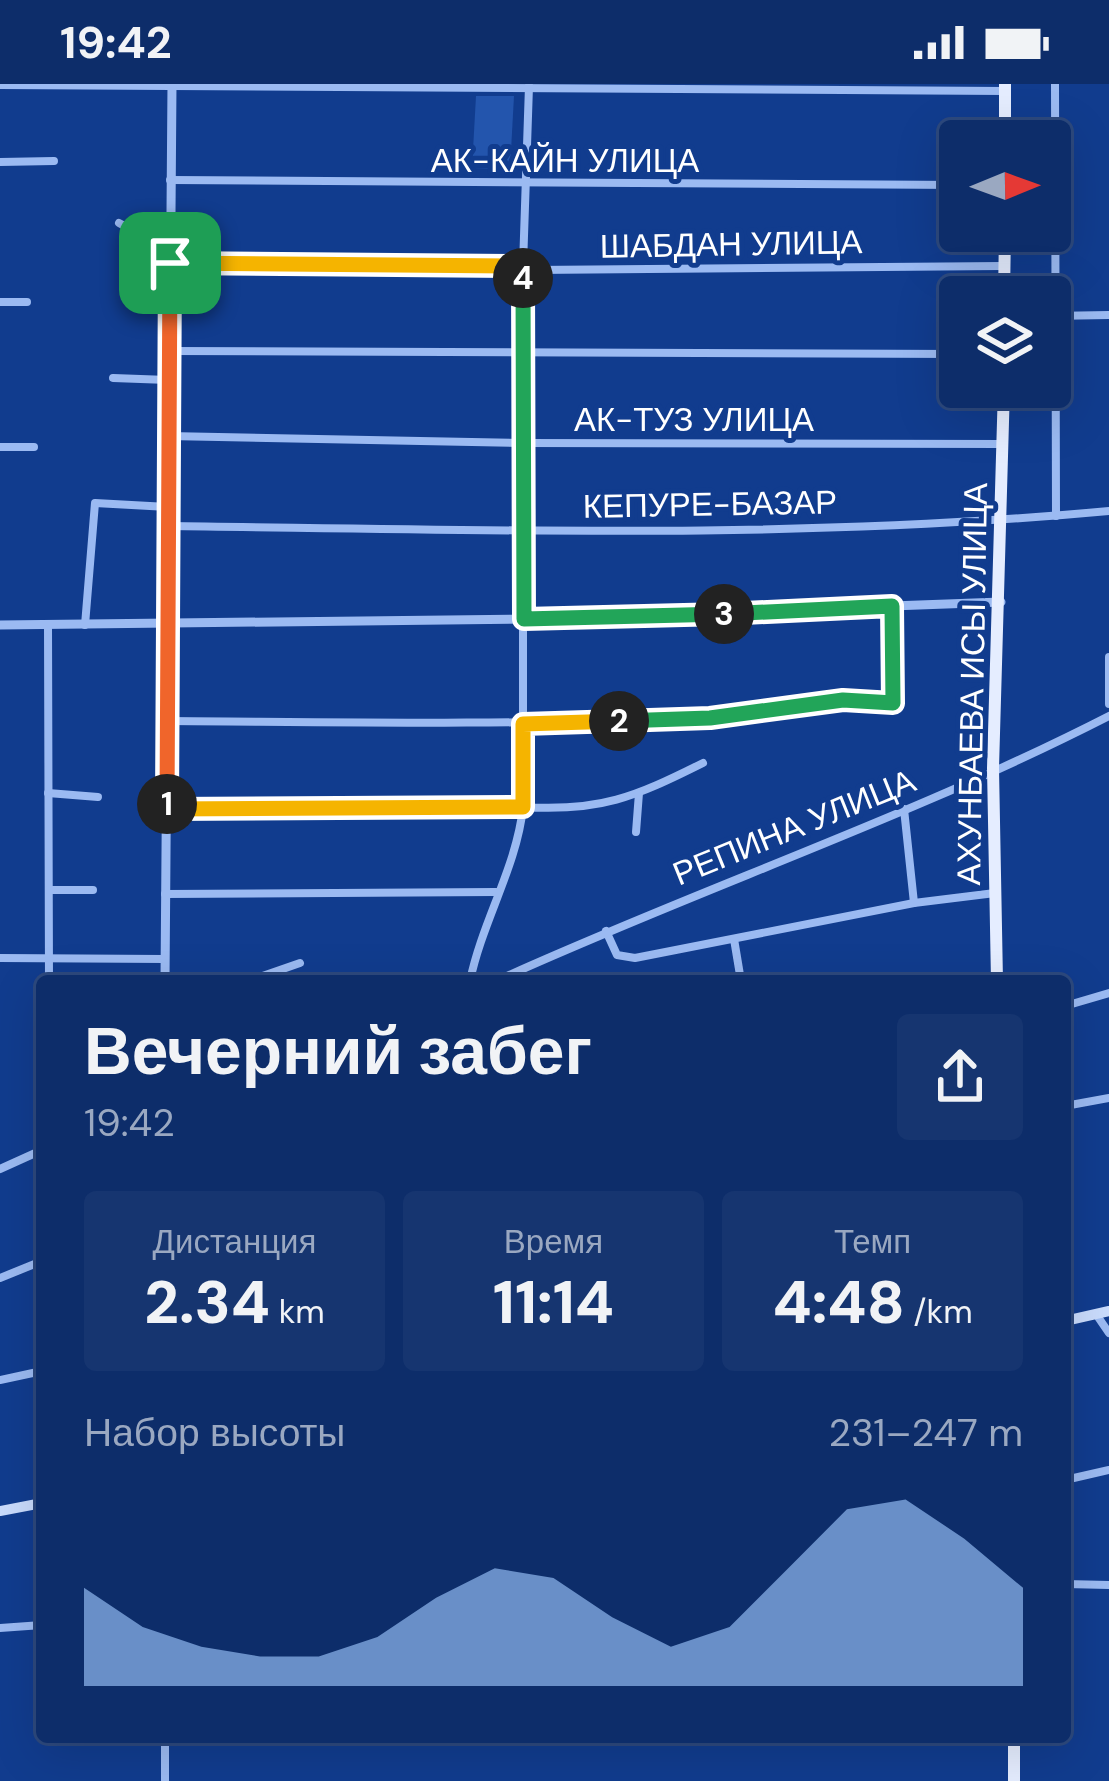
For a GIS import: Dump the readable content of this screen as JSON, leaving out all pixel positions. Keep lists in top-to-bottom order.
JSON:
{
  "streets": {
    "main road": ["АХУНБАЕВА ИСЫ УЛИЦА"],
    "street": [
      "АК-КАЙН УЛИЦА",
      "ШАБДАН УЛИЦА",
      "АК-ТУЗ УЛИЦА",
      "КЕПУРЕ-БАЗАР",
      "РЕПИНА УЛИЦА"
    ]
  },
  "crossings": [
    ["АК-ТУЗ УЛИЦА", "АХУНБАЕВА ИСЫ УЛИЦА"],
    ["КЕПУРЕ-БАЗАР", "АХУНБАЕВА ИСЫ УЛИЦА"],
    ["АХУНБАЕВА ИСЫ УЛИЦА", "РЕПИНА УЛИЦА"]
  ],
  "north": "right",
  "page": {
    "status": "19:42",
    "pins": [
      "4",
      "3",
      "2",
      "1"
    ],
    "heading": ["Вечерний забег", "19:42"],
    "stats": [
      ["Дистанция", "2.34 km"],
      ["Время", "11:14"],
      ["Темп", "4:48 /km"]
    ],
    "chart": ["Набор высоты", "231–247 m"]
  }
}
